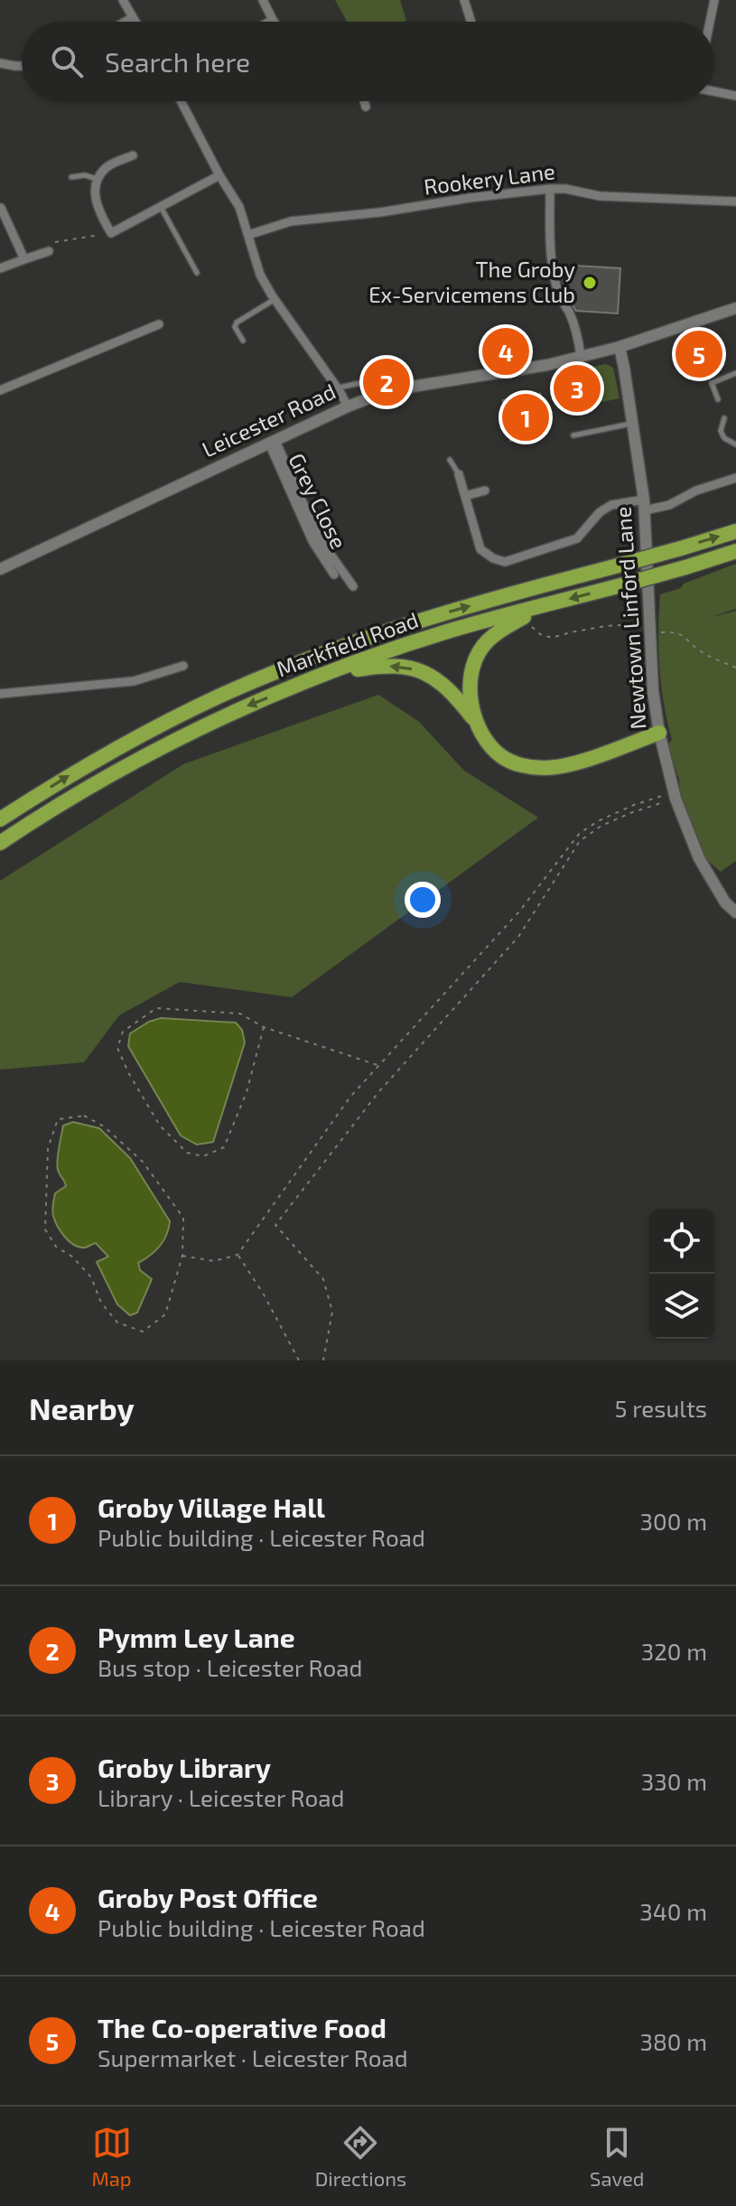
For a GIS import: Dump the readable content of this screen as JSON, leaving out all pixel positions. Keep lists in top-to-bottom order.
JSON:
{
  "streets": {
    "highway": ["Markfield Road"],
    "street": [
      "Rookery Lane",
      "Leicester Road",
      "Grey Close",
      "Newtown Linford Lane"
    ]
  },
  "crossings": [
    ["Leicester Road", "Grey Close"],
    ["Leicester Road", "Newtown Linford Lane"]
  ],
  "places": ["The Groby Ex-Servicemens Club"],
  "page": {
    "search": "Search here",
    "pins": [
      "4",
      "5",
      "2",
      "3",
      "1"
    ],
    "heading": ["Nearby", "5 results"],
    "list": [
      {
        "mark": "1",
        "name": "Groby Village Hall",
        "note": "Public building · Leicester Road",
        "value": "300 m"
      },
      {
        "mark": "2",
        "name": "Pymm Ley Lane",
        "note": "Bus stop · Leicester Road",
        "value": "320 m"
      },
      {
        "mark": "3",
        "name": "Groby Library",
        "note": "Library · Leicester Road",
        "value": "330 m"
      },
      {
        "mark": "4",
        "name": "Groby Post Office",
        "note": "Public building · Leicester Road",
        "value": "340 m"
      },
      {
        "mark": "5",
        "name": "The Co-operative Food",
        "note": "Supermarket · Leicester Road",
        "value": "380 m"
      }
    ],
    "nav": ["Map", "Directions", "Saved"]
  }
}
